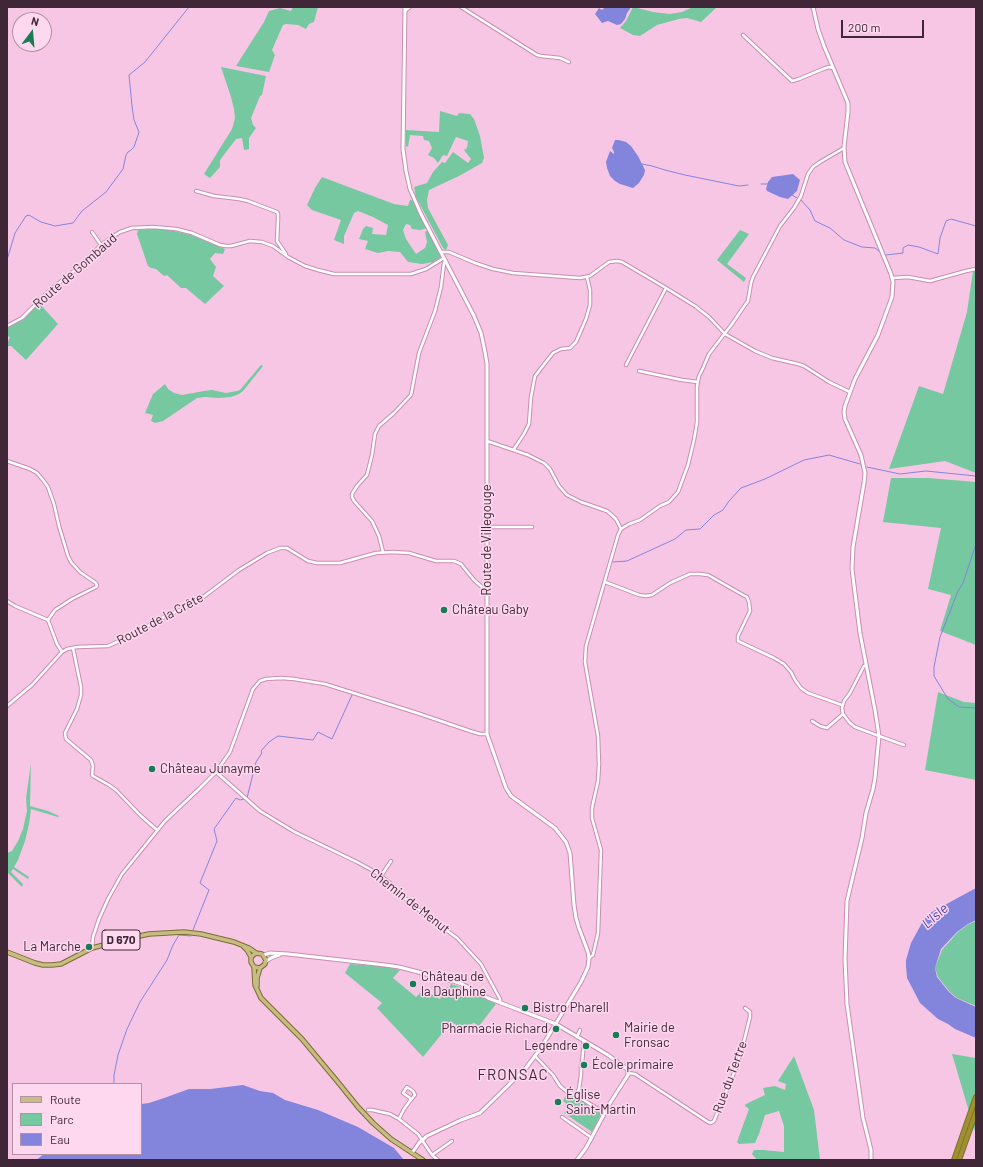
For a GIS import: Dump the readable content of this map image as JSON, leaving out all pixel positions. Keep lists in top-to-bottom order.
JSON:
{
  "streets": {
    "main road": ["D 670"],
    "street": [
      "Route de Gombaud",
      "Route de Villegouge",
      "Route de la Crête",
      "Chemin de Menut",
      "Rue du Tertre"
    ]
  },
  "crossings": [
    ["Route de Gombaud", "Route de Villegouge"],
    ["Route de Villegouge", "Route de la Crête"]
  ],
  "districts": ["FRONSAC"],
  "water": ["L'Isle"],
  "places": [
    "Château Gaby",
    "Château Junayme",
    "La Marche",
    "Château de la Dauphine",
    "Bistro Pharell",
    "Pharmacie Richard",
    "Mairie de Fronsac",
    "Legendre",
    "École primaire",
    "Église Saint-Martin"
  ],
  "legend": ["Route", "Parc", "Eau"],
  "scale_bar": "200 m",
  "north": "top"
}
